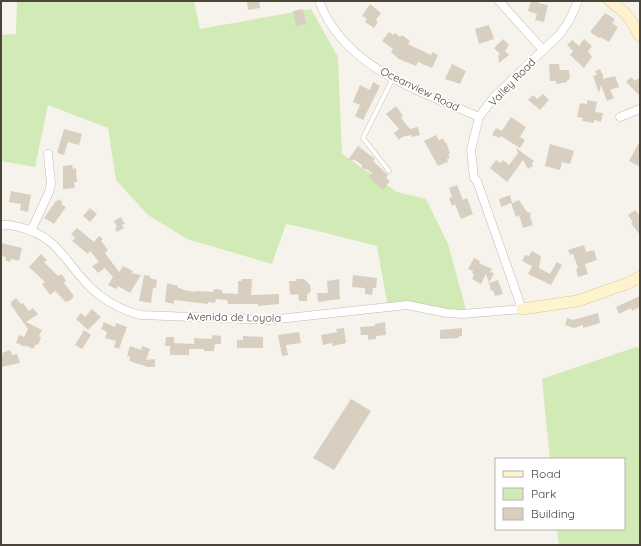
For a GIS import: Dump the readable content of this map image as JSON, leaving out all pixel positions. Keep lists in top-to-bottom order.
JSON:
{
  "streets": {
    "street": ["Valley Road", "Oceanview Road", "Avenida de Loyola"]
  },
  "crossings": [
    ["Valley Road", "Oceanview Road"],
    ["Valley Road", "Avenida de Loyola"]
  ],
  "legend": ["Road", "Park", "Building"]
}
